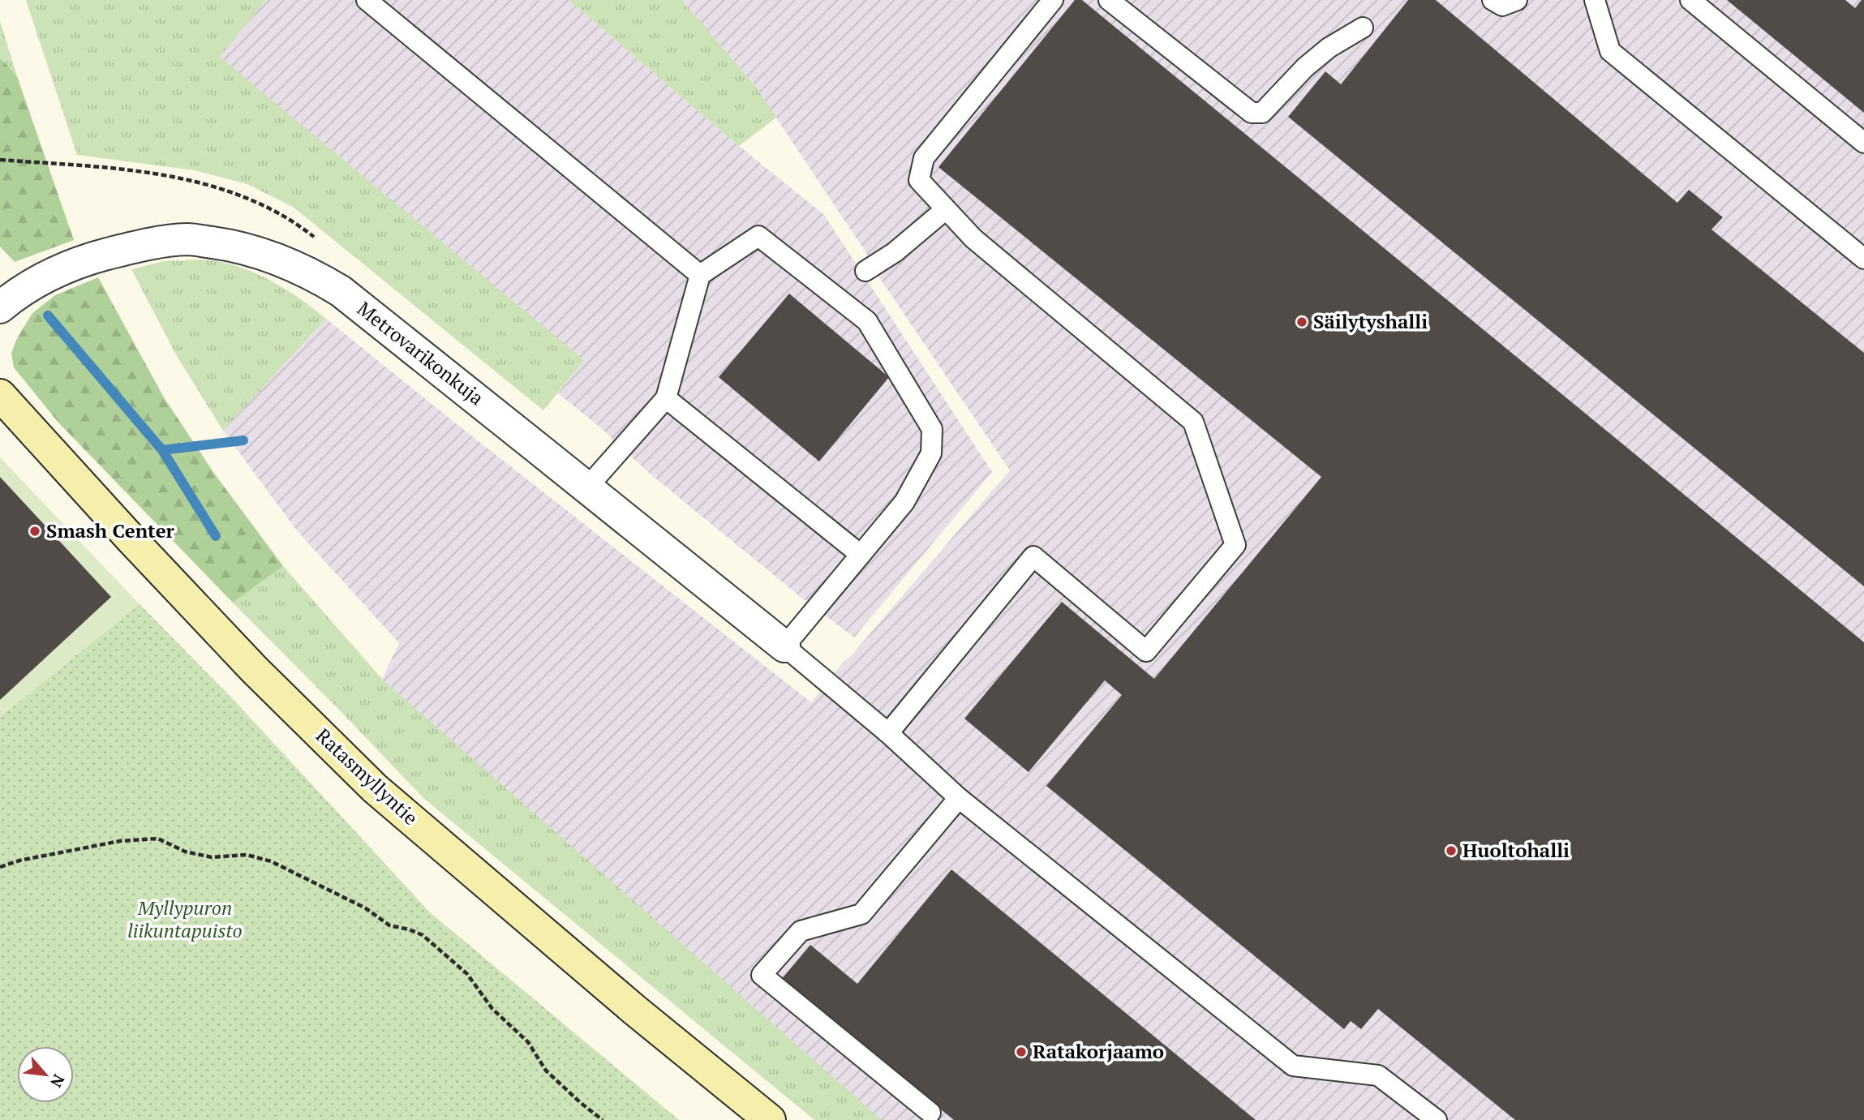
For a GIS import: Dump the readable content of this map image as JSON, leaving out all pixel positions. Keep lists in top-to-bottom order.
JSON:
{
  "streets": {
    "street": ["Metrovarikonkuja", "Ratasmyllyntie"]
  },
  "parks": ["Myllypuron liikuntapuisto"],
  "places": [
    "Säilytyshalli",
    "Smash Center",
    "Huoltohalli",
    "Ratakorjaamo"
  ],
  "north": "bottom right"
}
